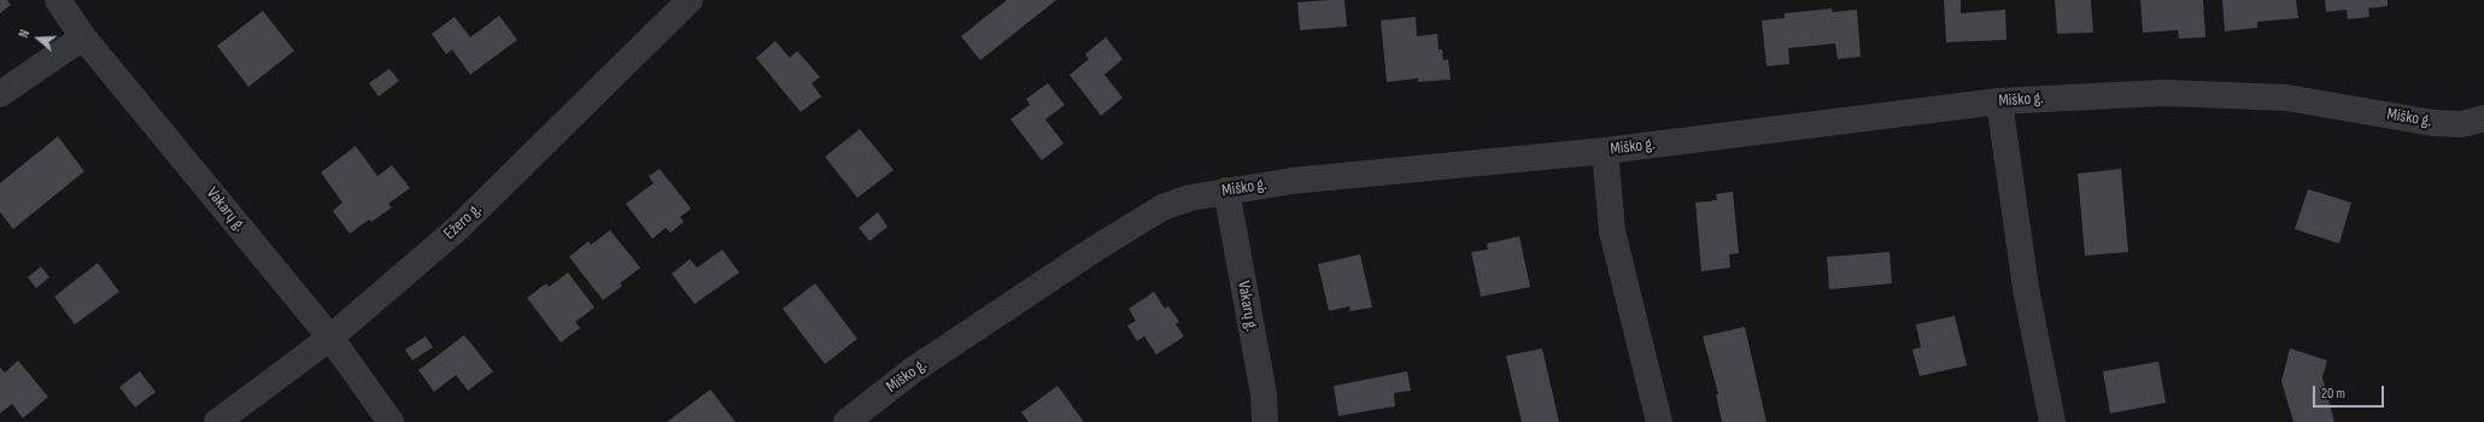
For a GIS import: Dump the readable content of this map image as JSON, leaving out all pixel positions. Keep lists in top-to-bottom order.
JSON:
{
  "streets": {
    "street": ["Miško g.", "Vakarų g.", "Ežero g."]
  },
  "crossings": [
    ["Miško g.", "Vakarų g."],
    ["Vakarų g.", "Ežero g."]
  ],
  "scale_bar": "20 m",
  "north": "left"
}
